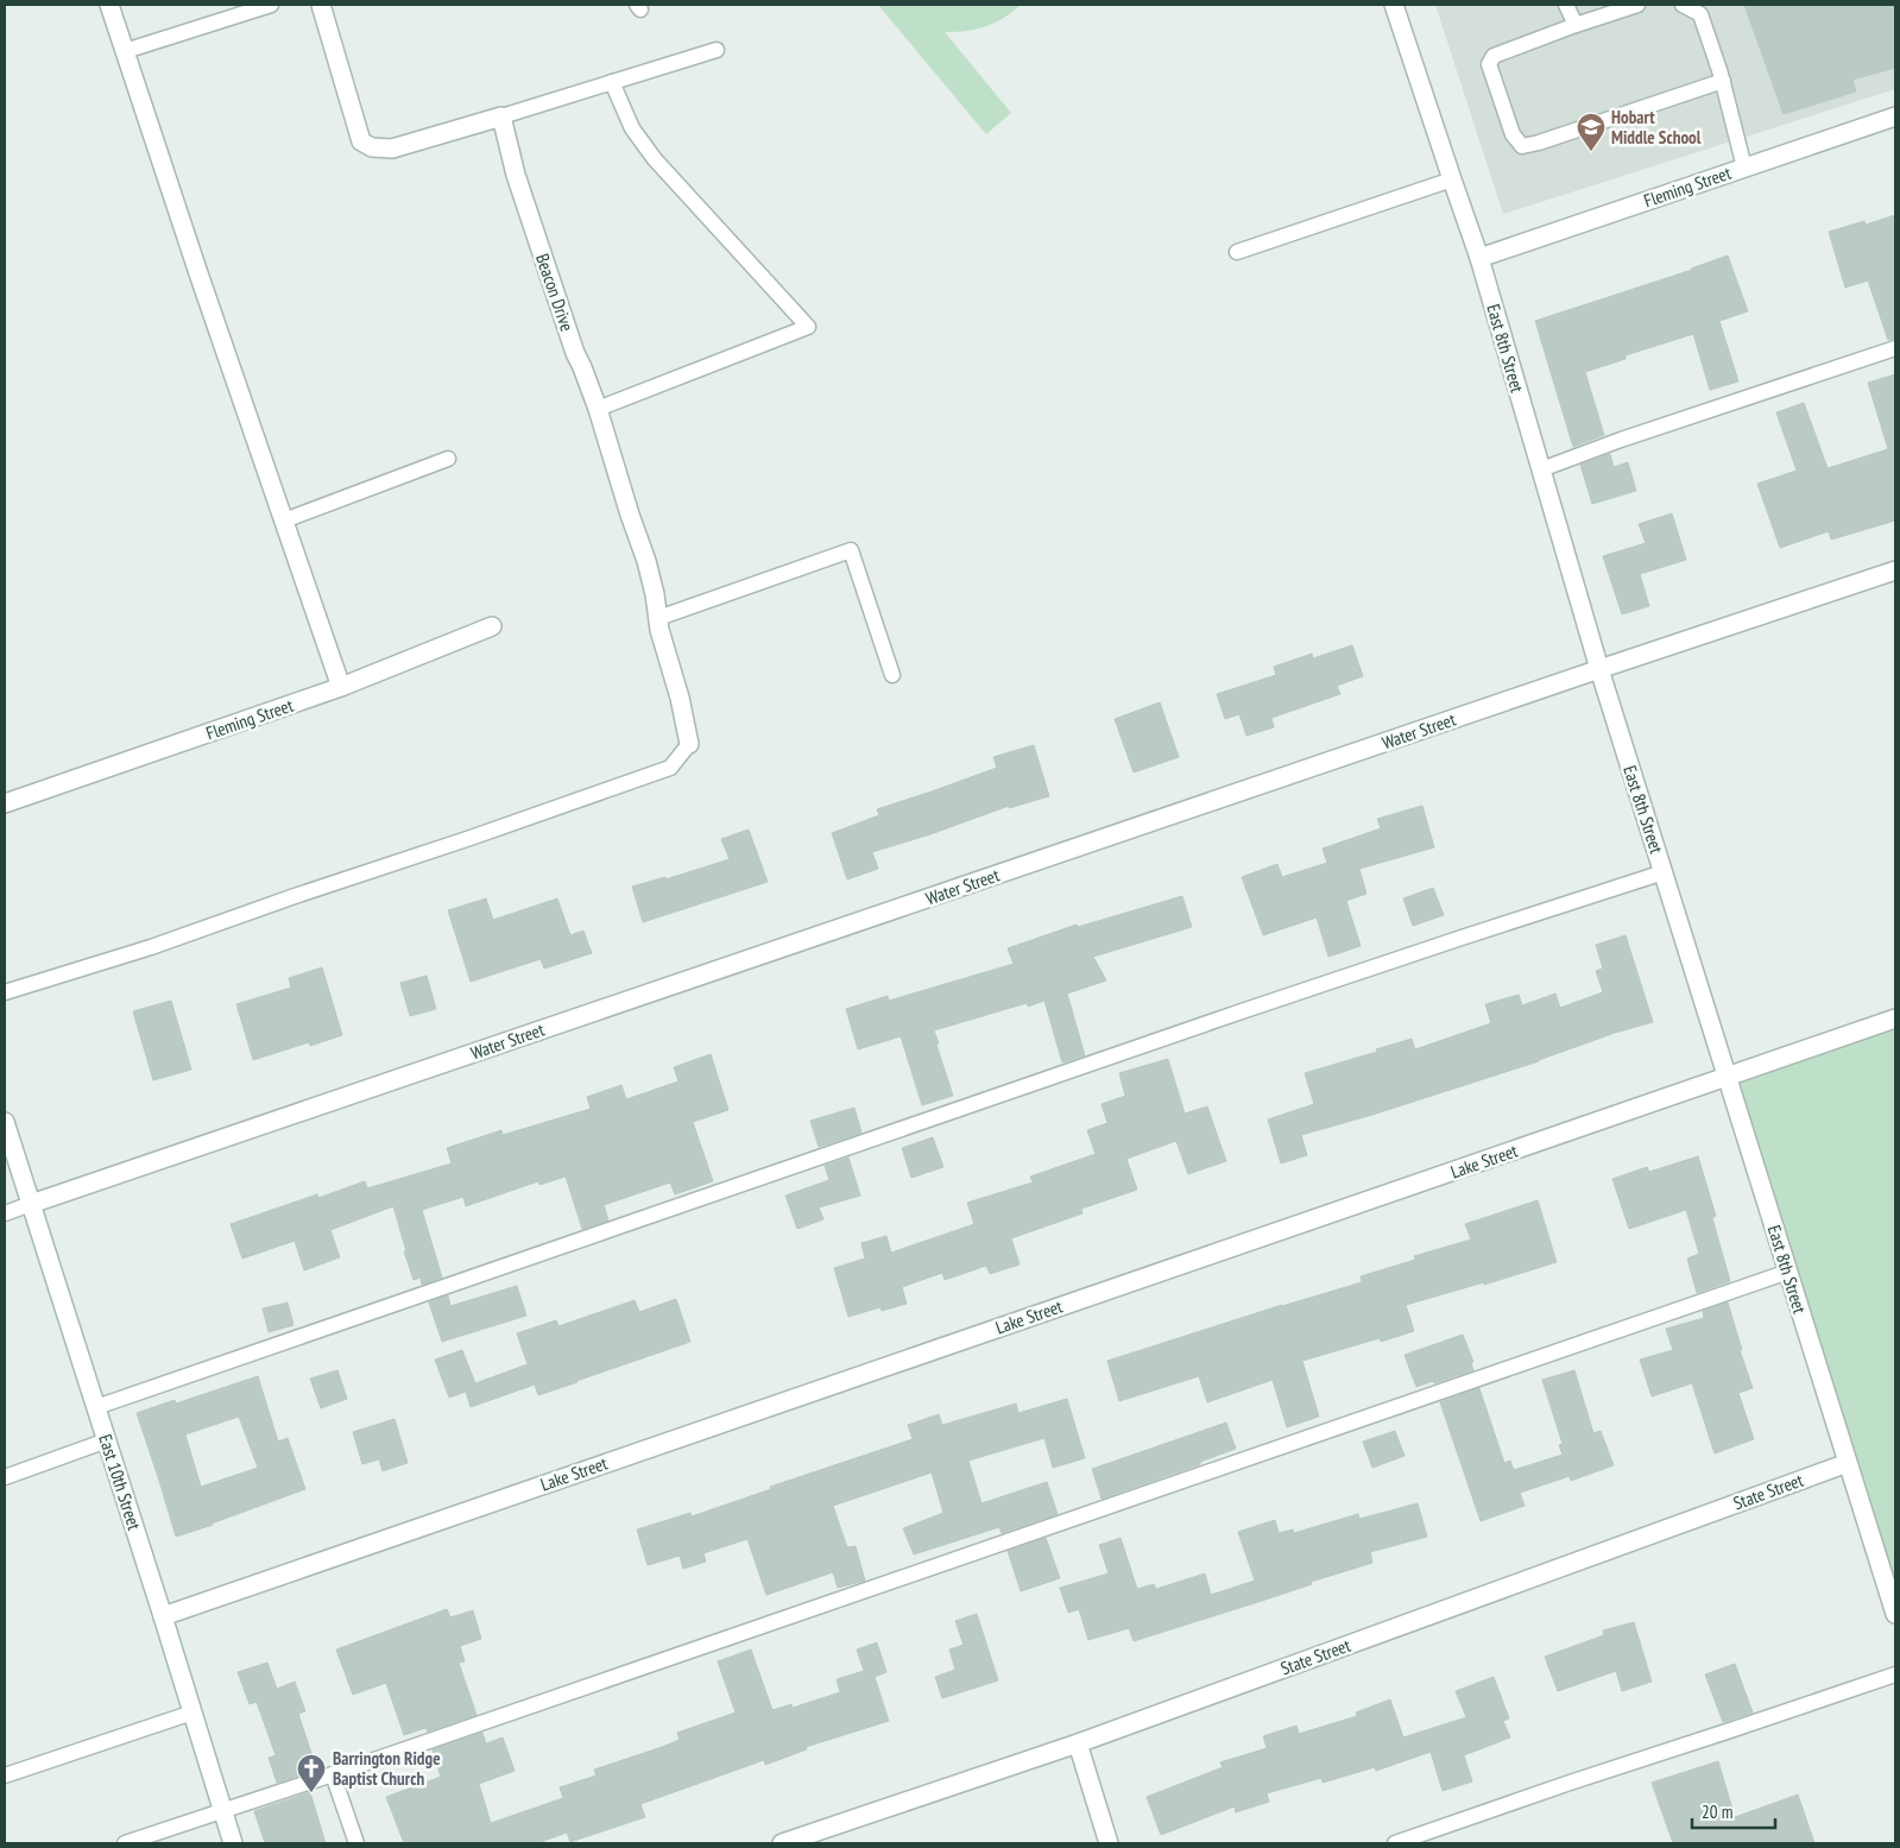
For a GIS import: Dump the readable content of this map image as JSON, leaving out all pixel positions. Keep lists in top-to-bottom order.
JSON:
{
  "streets": {
    "street": [
      "Fleming Street",
      "Beacon Drive",
      "East 8th Street",
      "Water Street",
      "Lake Street",
      "East 10th Street",
      "State Street"
    ]
  },
  "crossings": [
    ["Fleming Street", "East 8th Street"],
    ["East 8th Street", "Water Street"],
    ["East 8th Street", "Lake Street"],
    ["East 8th Street", "State Street"],
    ["Water Street", "East 10th Street"],
    ["Lake Street", "East 10th Street"]
  ],
  "places": {
    "school or university": ["Hobart Middle School"],
    "church": ["Barrington Ridge Baptist Church"]
  },
  "scale_bar": "20 m"
}
